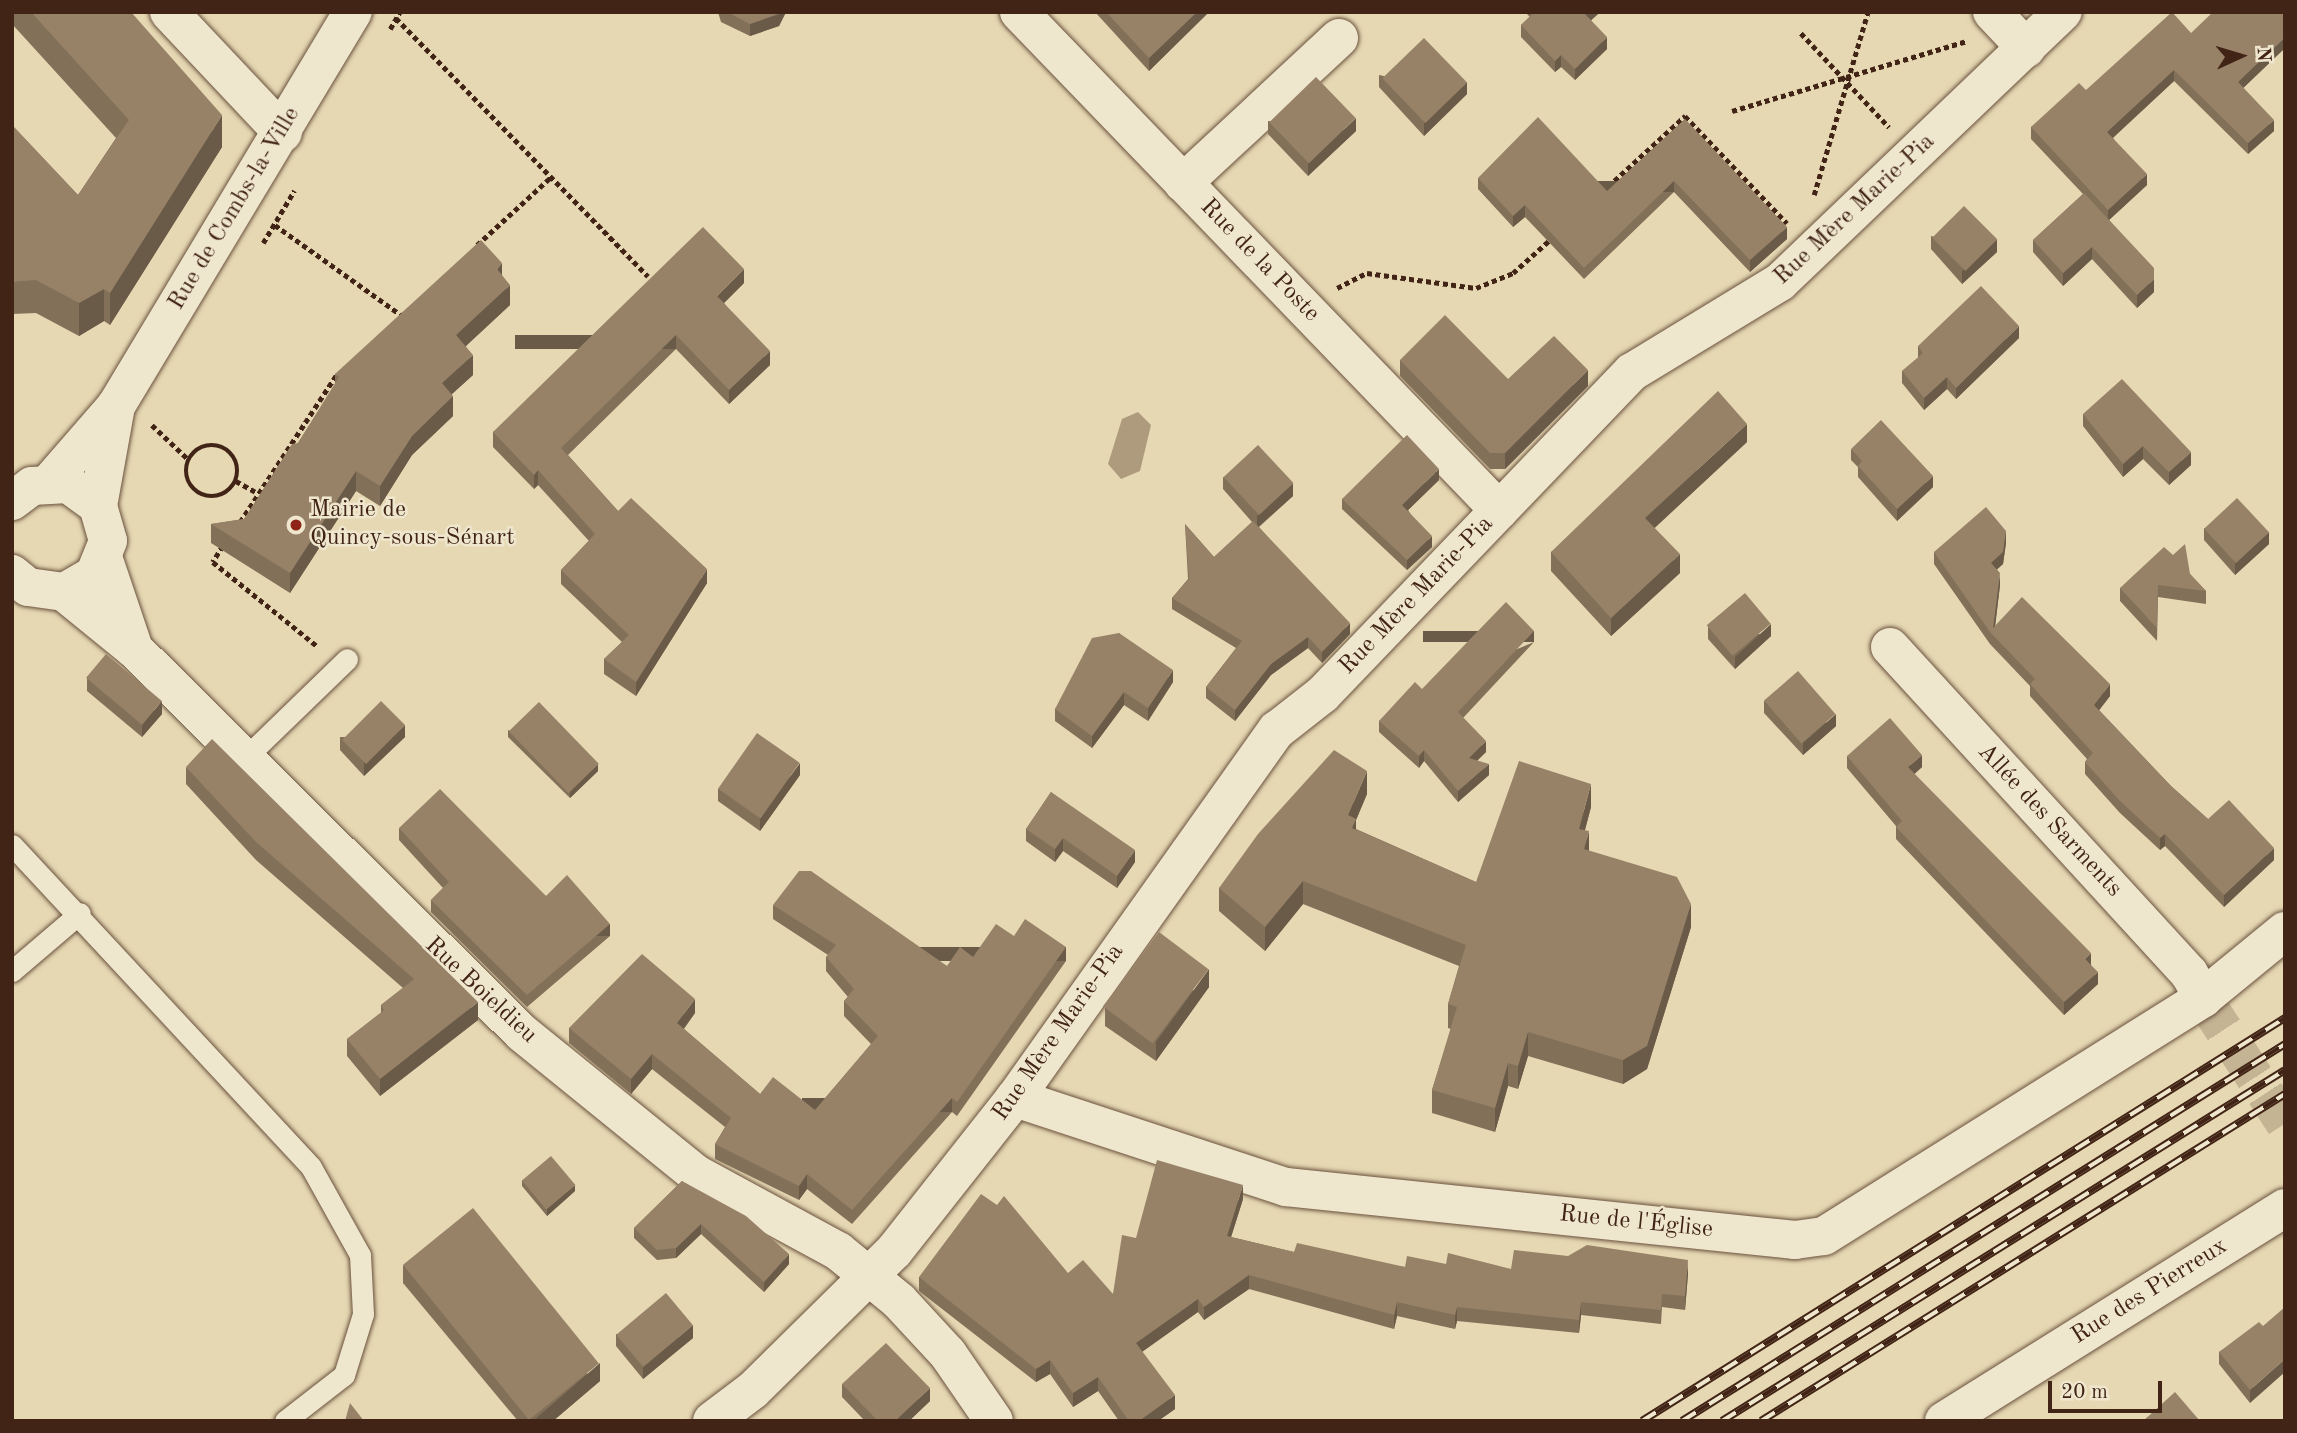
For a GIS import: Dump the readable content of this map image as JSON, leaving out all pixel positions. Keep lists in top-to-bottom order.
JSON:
{
  "streets": {
    "street": [
      "Rue de Combs-la-Ville",
      "Rue Mère Marie-Pia",
      "Rue de la Poste",
      "Allée des Sarments",
      "Rue Boieldieu",
      "Rue de l'Église",
      "Rue des Pierreux"
    ]
  },
  "crossings": [
    ["Rue Mère Marie-Pia", "Rue de la Poste"],
    ["Rue Mère Marie-Pia", "Rue Boieldieu"],
    ["Rue Mère Marie-Pia", "Rue de l'Église"],
    ["Allée des Sarments", "Rue de l'Église"]
  ],
  "places": ["Mairie de Quincy-sous-Sénart"],
  "scale_bar": "20 m",
  "north": "right"
}
